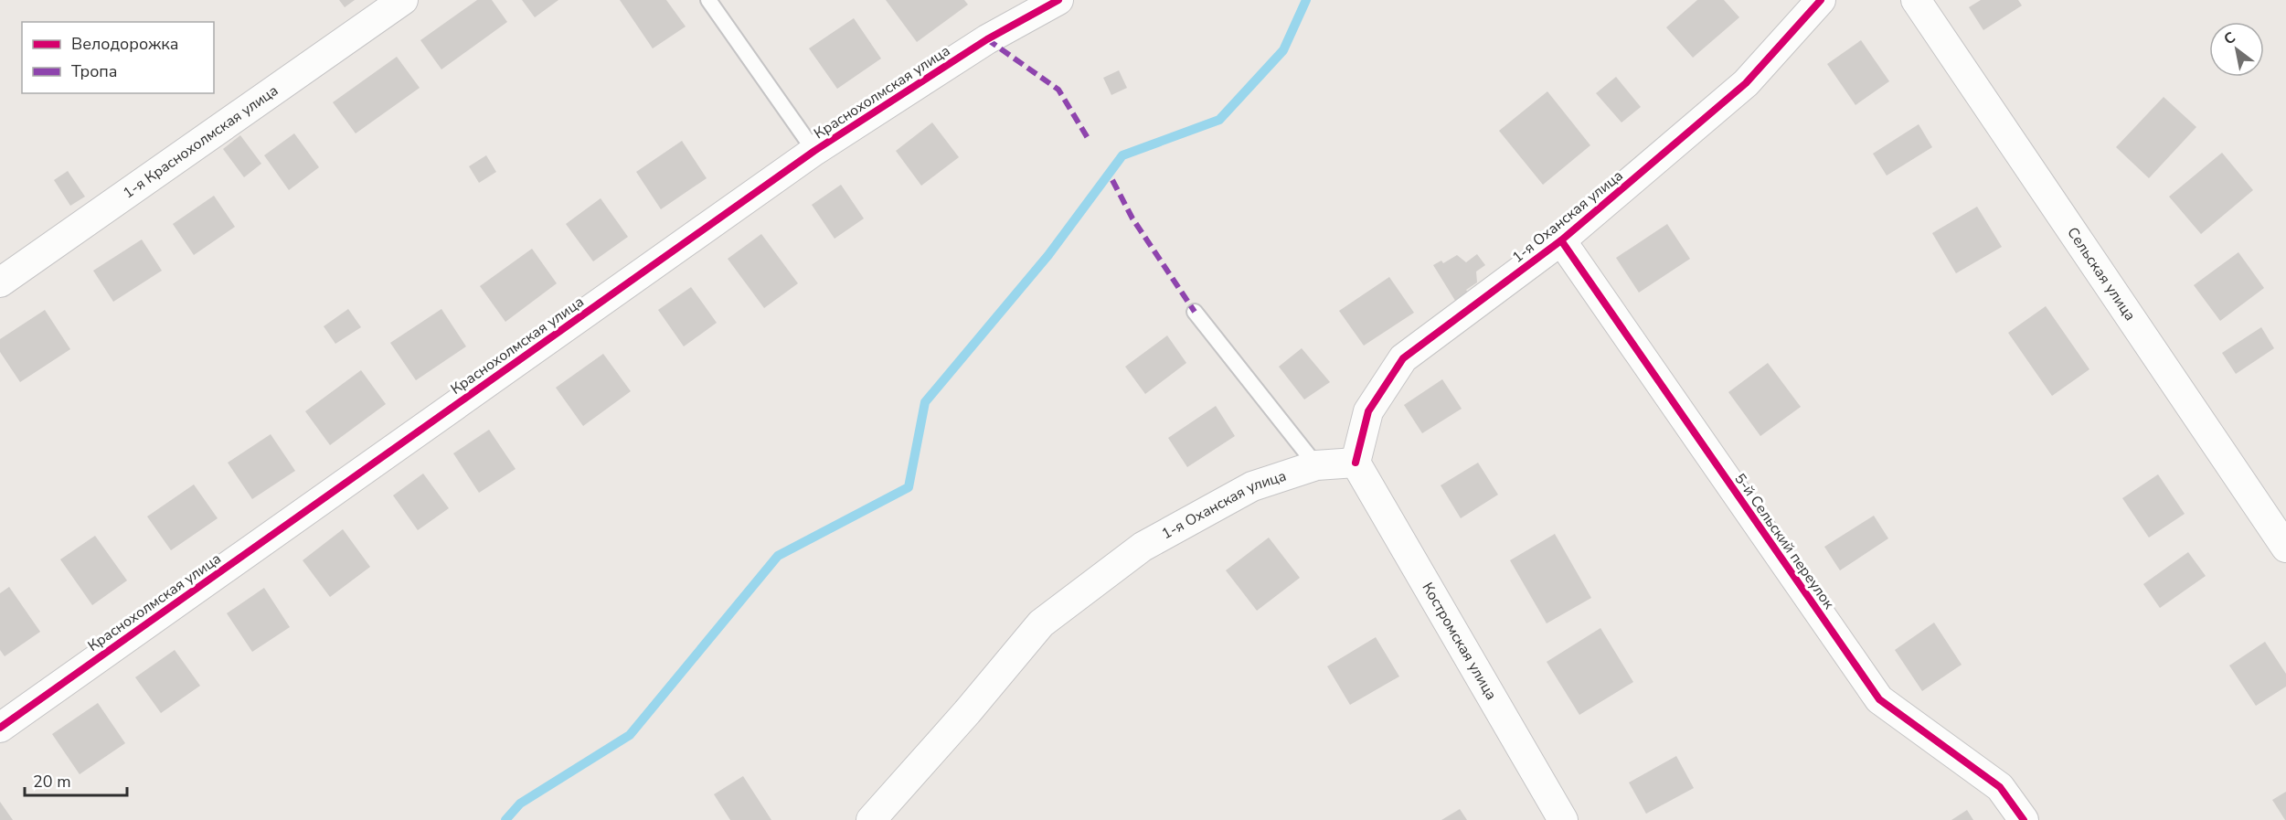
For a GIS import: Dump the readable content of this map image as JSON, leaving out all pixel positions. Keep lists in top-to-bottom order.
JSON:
{
  "streets": {
    "street": [
      "Краснохолмская улица",
      "1-я Краснохолмская улица",
      "1-я Оханская улица",
      "Сельская улица",
      "5-й Сельский переулок",
      "Костромская улица"
    ]
  },
  "crossings": [
    ["1-я Оханская улица", "5-й Сельский переулок"],
    ["1-я Оханская улица", "Костромская улица"]
  ],
  "legend": ["Велодорожка", "Тропа"],
  "scale_bar": "20 m",
  "north": "top left"
}
